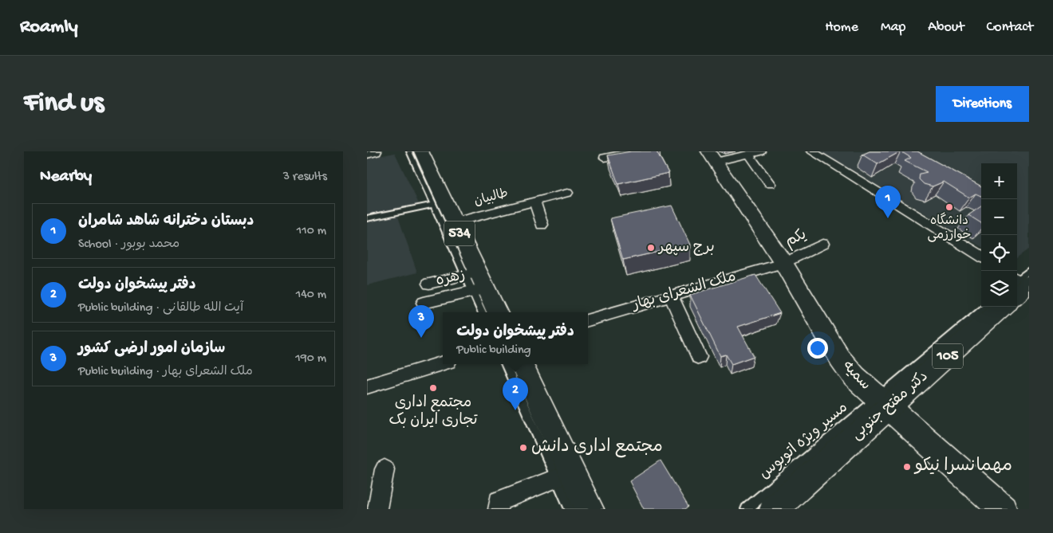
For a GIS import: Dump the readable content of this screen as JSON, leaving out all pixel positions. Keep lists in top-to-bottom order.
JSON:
{
  "streets": {
    "main road": [
      "534",
      "105",
      "سمیه",
      "دکتر مفتح جنوبی"
    ],
    "street": [
      "طالبیان",
      "یکم",
      "زهره",
      "ملک الشعرای بهار"
    ],
    "lane": ["مسیر ویژه اتوبوس"]
  },
  "crossings": [
    ["طالبیان", "534"],
    ["534", "زهره"],
    ["یکم", "ملک الشعرای بهار"],
    ["یکم", "سمیه"],
    ["ملک الشعرای بهار", "سمیه"],
    ["سمیه", "دکتر مفتح جنوبی"],
    ["سمیه", "مسیر ویژه اتوبوس"],
    ["دکتر مفتح جنوبی", "مسیر ویژه اتوبوس"]
  ],
  "places": [
    "دانشگاه خوارزمی",
    "برج سپهر",
    "مجتمع اداری تجاری ایران بک",
    "مجتمع اداری دانش",
    "مهمانسرا نیکو"
  ],
  "page": {
    "header": "Roamly",
    "nav": [
      "Home",
      "Map",
      "About",
      "Contact"
    ],
    "buttons": "Directions",
    "title": "Find us",
    "heading": ["Nearby", "3 results"],
    "map_buttons": ["+", "−"],
    "pins": ["1", "3", "2"],
    "list": [
      {
        "mark": "1",
        "name": "دبستان دخترانه شاهد شامران",
        "note": "School · محمد بوبور",
        "value": "110 m"
      },
      {
        "mark": "2",
        "name": "دفتر پیشخوان دولت",
        "note": "Public building · آیت الله طالقانی",
        "value": "140 m"
      },
      {
        "mark": "3",
        "name": "سازمان امور ارضی کشور",
        "note": "Public building · ملک الشعرای بهار",
        "value": "190 m"
      }
    ],
    "popup": ["دفتر پیشخوان دولت", "Public building"]
  }
}
